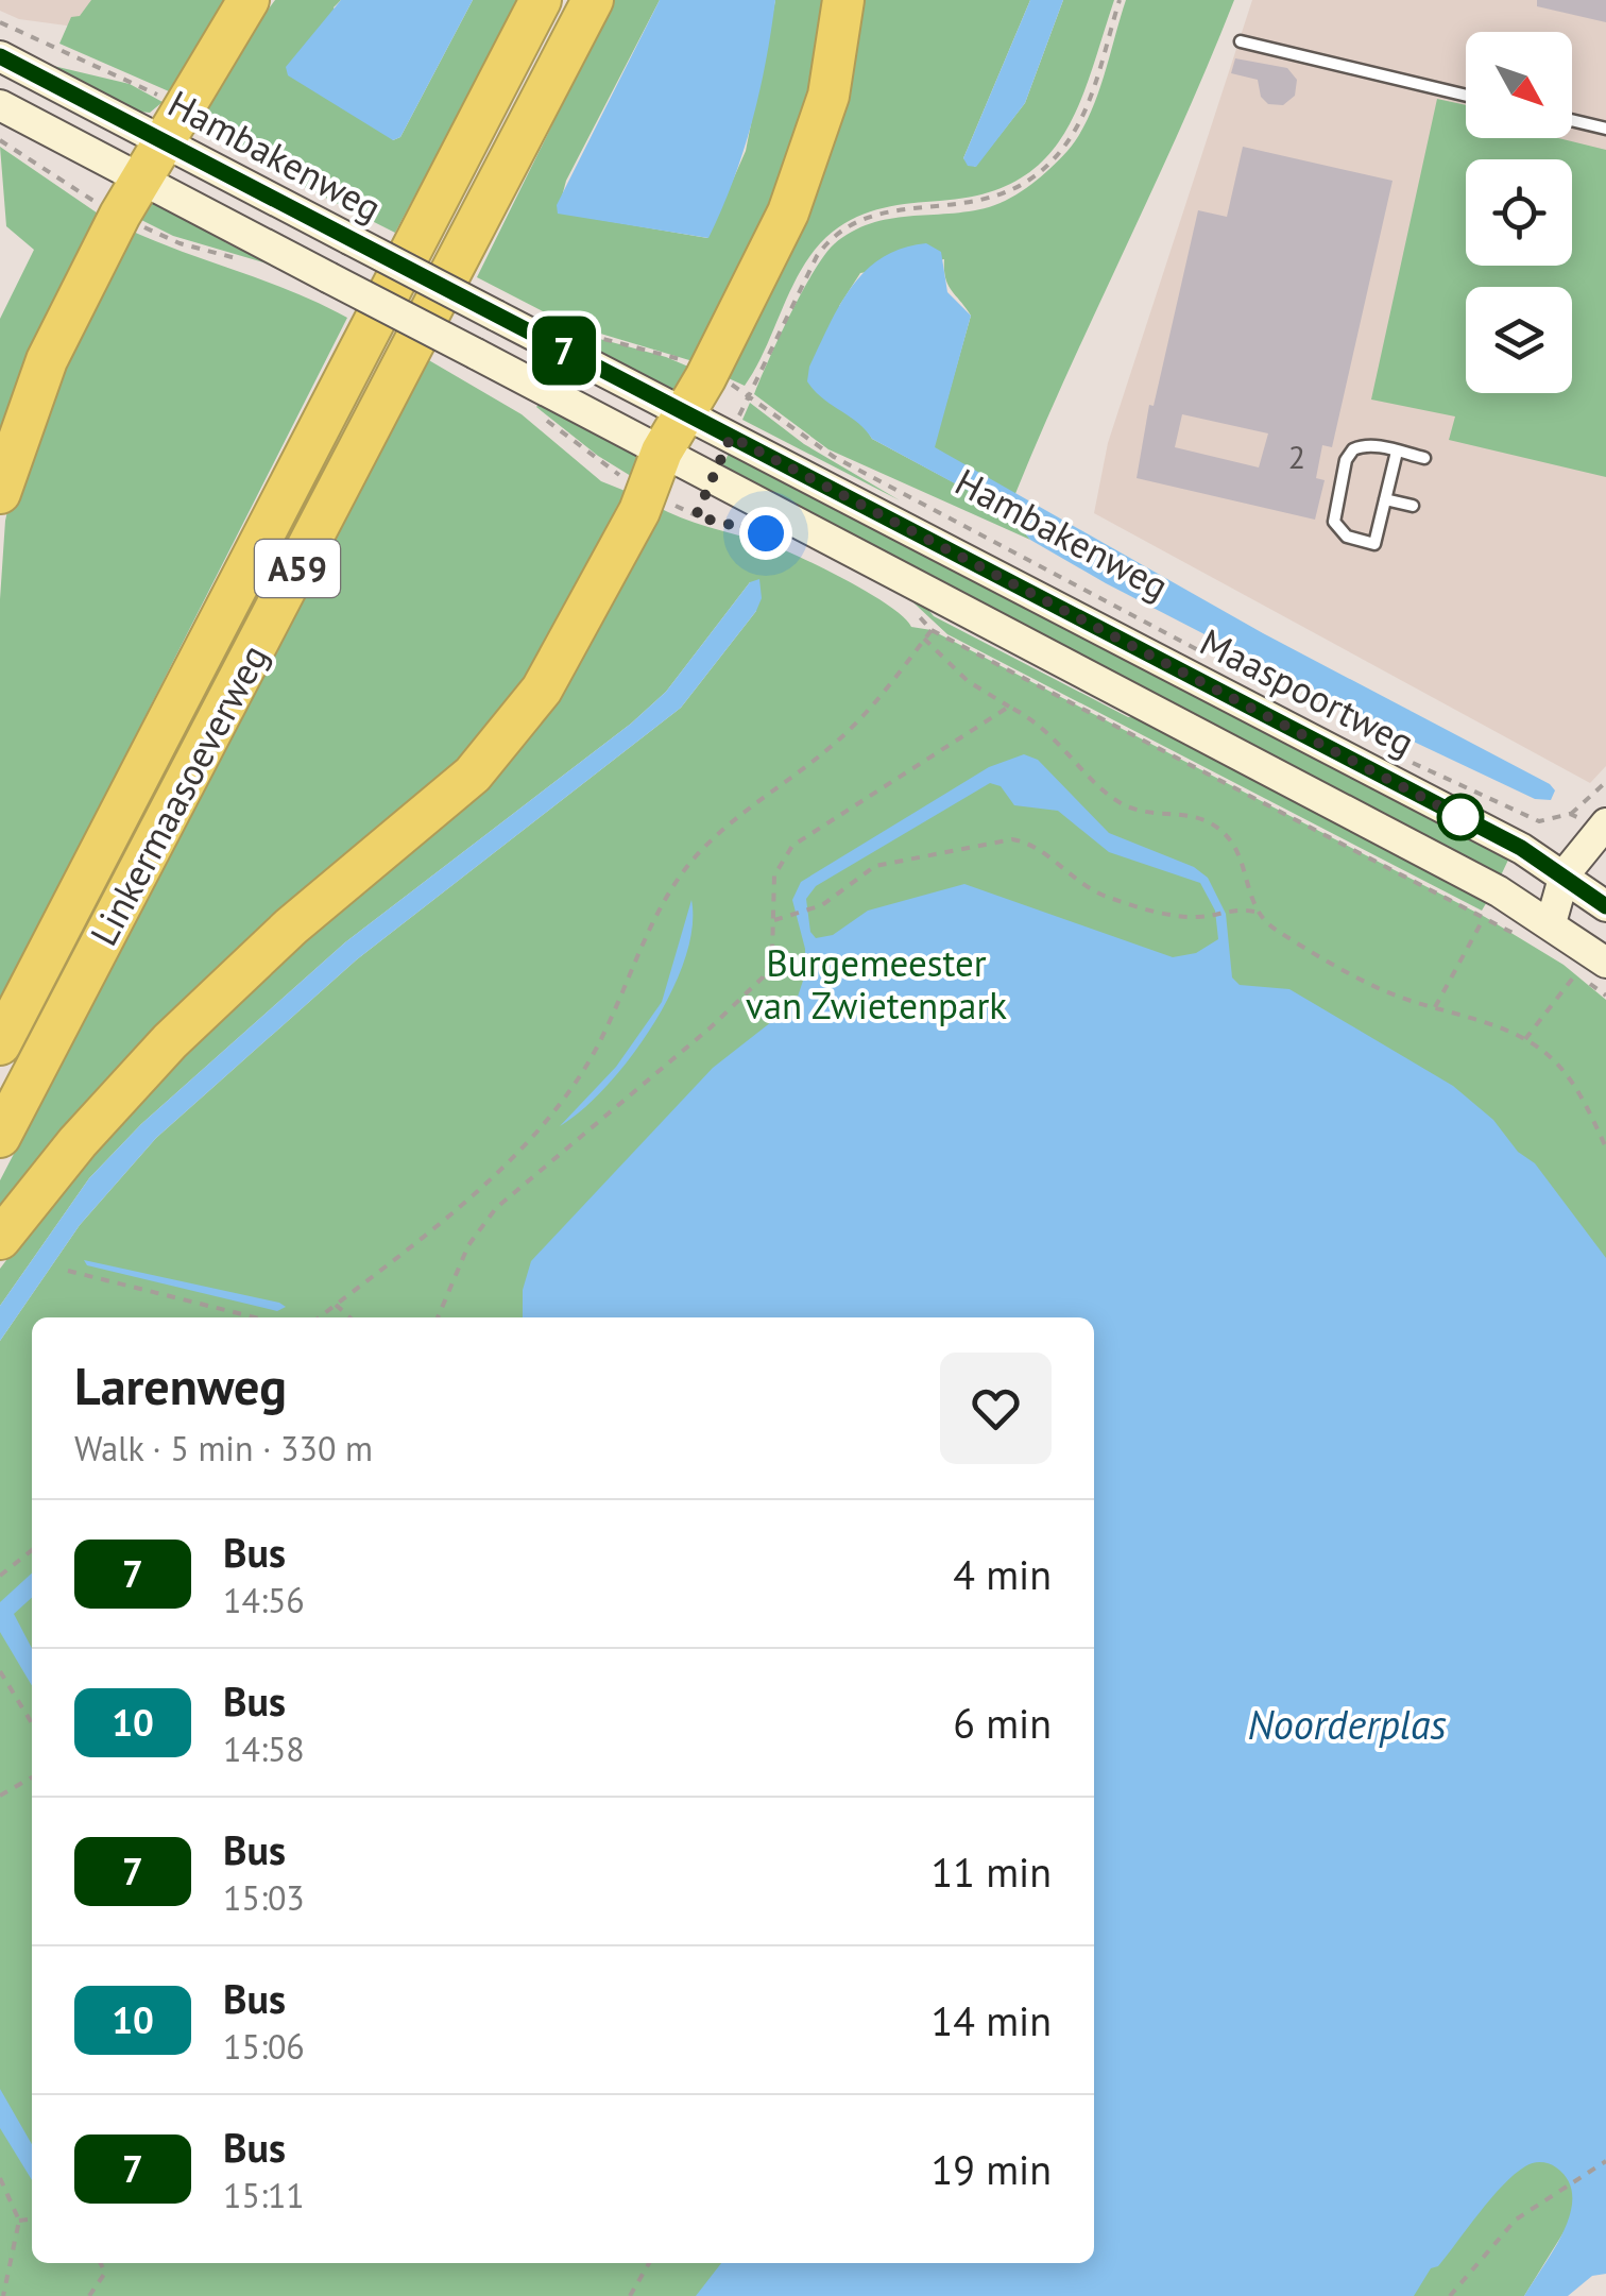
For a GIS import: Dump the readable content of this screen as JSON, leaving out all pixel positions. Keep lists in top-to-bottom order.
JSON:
{
  "streets": {
    "highway": ["A59", "Linkermaasoeverweg"],
    "main road": ["Hambakenweg", "Maaspoortweg"]
  },
  "crossings": [
    ["Hambakenweg", "Maaspoortweg"]
  ],
  "water": ["Noorderplas"],
  "parks": ["Burgemeester van Zwietenpark"],
  "lines": ["bus line 7"],
  "house_numbers": ["2"],
  "north": "bottom right",
  "page": {
    "on_map": "7",
    "heading": ["Larenweg", "Walk · 5 min · 330 m"],
    "list": [
      {
        "mark": "7",
        "name": "Bus",
        "note": "14:56",
        "value": "4 min"
      },
      {
        "mark": "10",
        "name": "Bus",
        "note": "14:58",
        "value": "6 min"
      },
      {
        "mark": "7",
        "name": "Bus",
        "note": "15:03",
        "value": "11 min"
      },
      {
        "mark": "10",
        "name": "Bus",
        "note": "15:06",
        "value": "14 min"
      },
      {
        "mark": "7",
        "name": "Bus",
        "note": "15:11",
        "value": "19 min"
      }
    ]
  }
}
